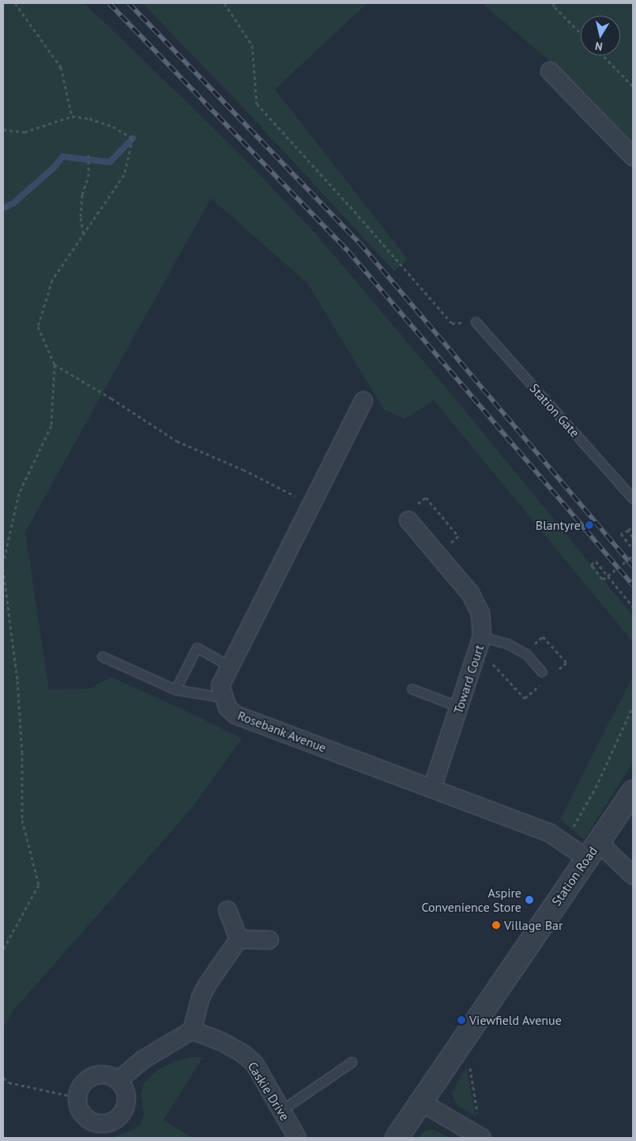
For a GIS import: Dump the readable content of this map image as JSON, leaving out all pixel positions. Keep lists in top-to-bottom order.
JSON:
{
  "streets": {
    "street": [
      "Toward Court",
      "Rosebank Avenue",
      "Station Road",
      "Caskie Drive"
    ],
    "lane": ["Station Gate"]
  },
  "crossings": [
    ["Toward Court", "Rosebank Avenue"],
    ["Rosebank Avenue", "Station Road"]
  ],
  "places": [
    "Blantyre",
    "Aspire Convenience Store",
    "Village Bar",
    "Viewfield Avenue"
  ],
  "north": "bottom"
}
